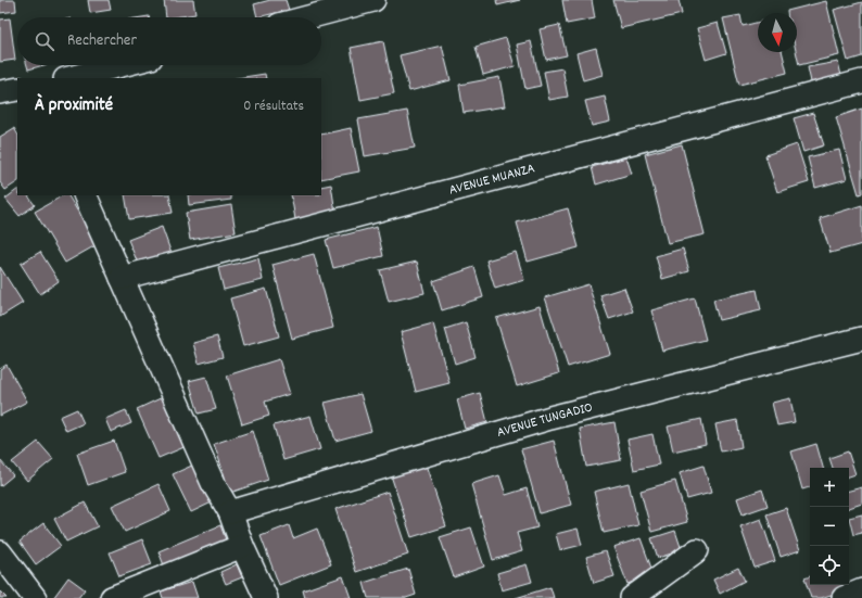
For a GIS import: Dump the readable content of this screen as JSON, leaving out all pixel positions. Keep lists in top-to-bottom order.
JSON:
{
  "streets": {
    "street": ["AVENUE MUANZA", "AVENUE TUNGADIO"]
  },
  "north": "bottom",
  "page": {
    "search": "Rechercher",
    "heading": ["À proximité", "0 résultats"],
    "map_buttons": ["+", "−"]
  }
}
